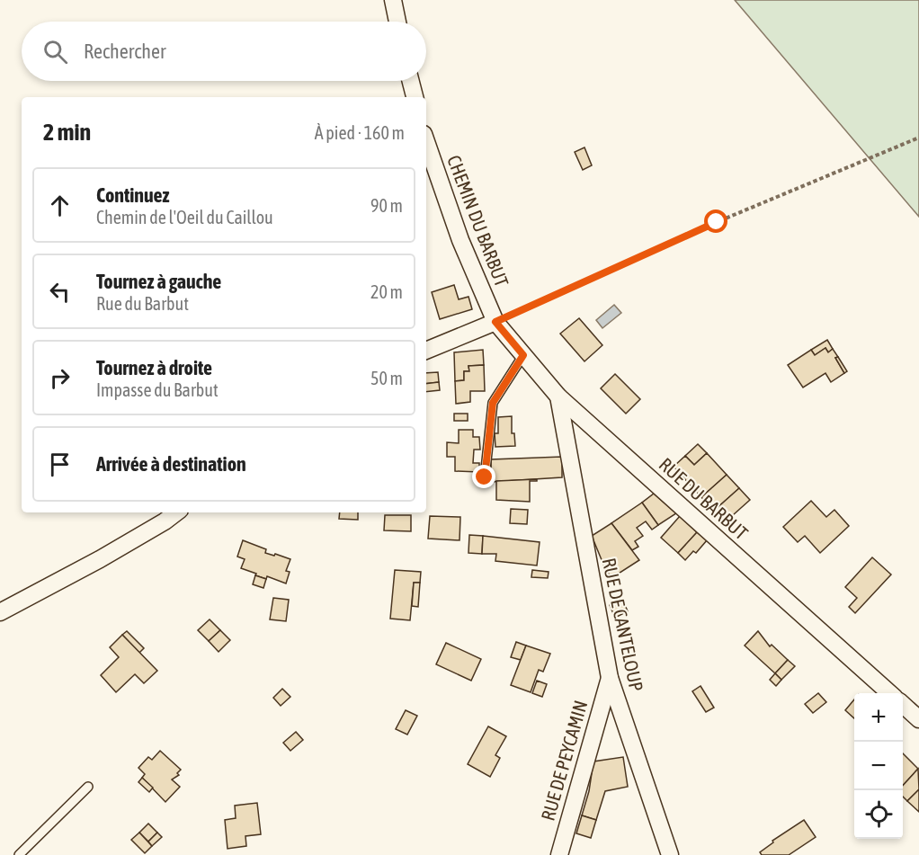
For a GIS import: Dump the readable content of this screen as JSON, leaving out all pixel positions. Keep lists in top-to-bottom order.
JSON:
{
  "streets": {
    "street": [
      "CHEMIN DU BARBUT",
      "RUE DU BARBUT",
      "RUE DE CANTELOUP",
      "RUE DE PEYCAMIN"
    ]
  },
  "crossings": [
    ["CHEMIN DU BARBUT", "RUE DU BARBUT"],
    ["RUE DU BARBUT", "RUE DE CANTELOUP"],
    ["RUE DE CANTELOUP", "RUE DE PEYCAMIN"]
  ],
  "page": {
    "search": "Rechercher",
    "heading": ["2 min", "À pied · 160 m"],
    "list": [
      ["Continuez", "Chemin de l'Oeil du Caillou", "90 m"],
      ["Tournez à gauche", "Rue du Barbut", "20 m"],
      ["Tournez à droite", "Impasse du Barbut", "50 m"],
      "Arrivée à destination"
    ],
    "map_buttons": ["+", "−"]
  }
}
